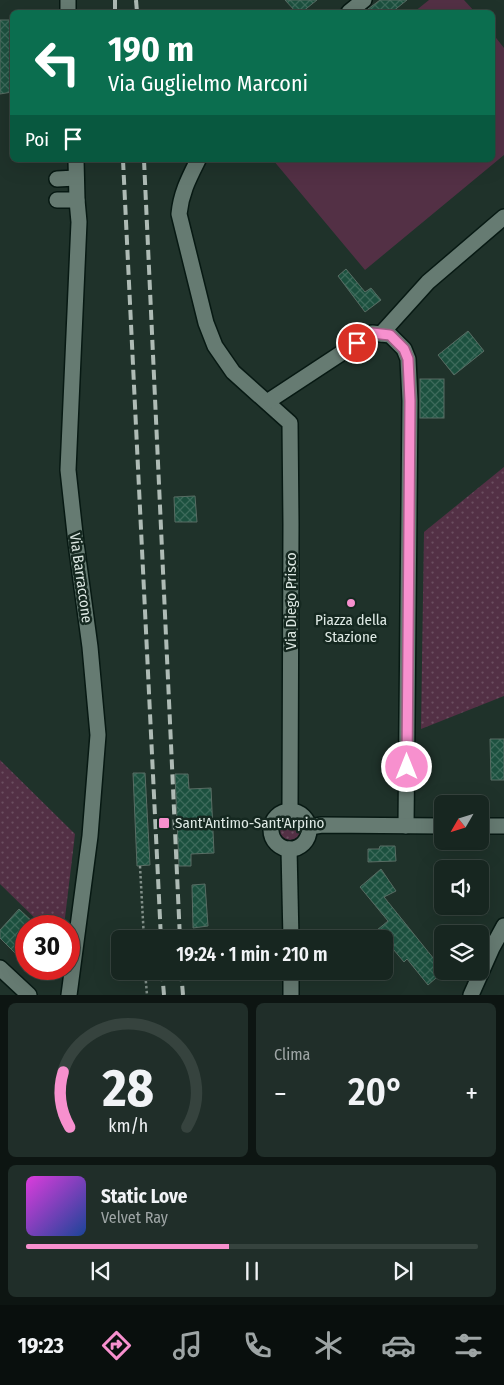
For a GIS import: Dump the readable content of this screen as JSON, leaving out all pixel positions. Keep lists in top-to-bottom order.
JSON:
{
  "streets": {
    "street": ["Via Barraccone", "Via Diego Prisco"]
  },
  "places": {
    "other": ["Piazza della Stazione"],
    "transit": ["Sant'Antimo-Sant'Arpino"]
  },
  "north": "bottom left",
  "page": {
    "turn": ["190 m", "Via Guglielmo Marconi"],
    "then": "Poi",
    "limit": "30",
    "trip": "19:24 · 1 min · 210 m",
    "tile": "Clima",
    "heat": ["−", "20°", "+"],
    "song": ["Static Love", "Velvet Ray"],
    "tabs": "19:23",
    "gauge": ["28", "km/h"]
  }
}
